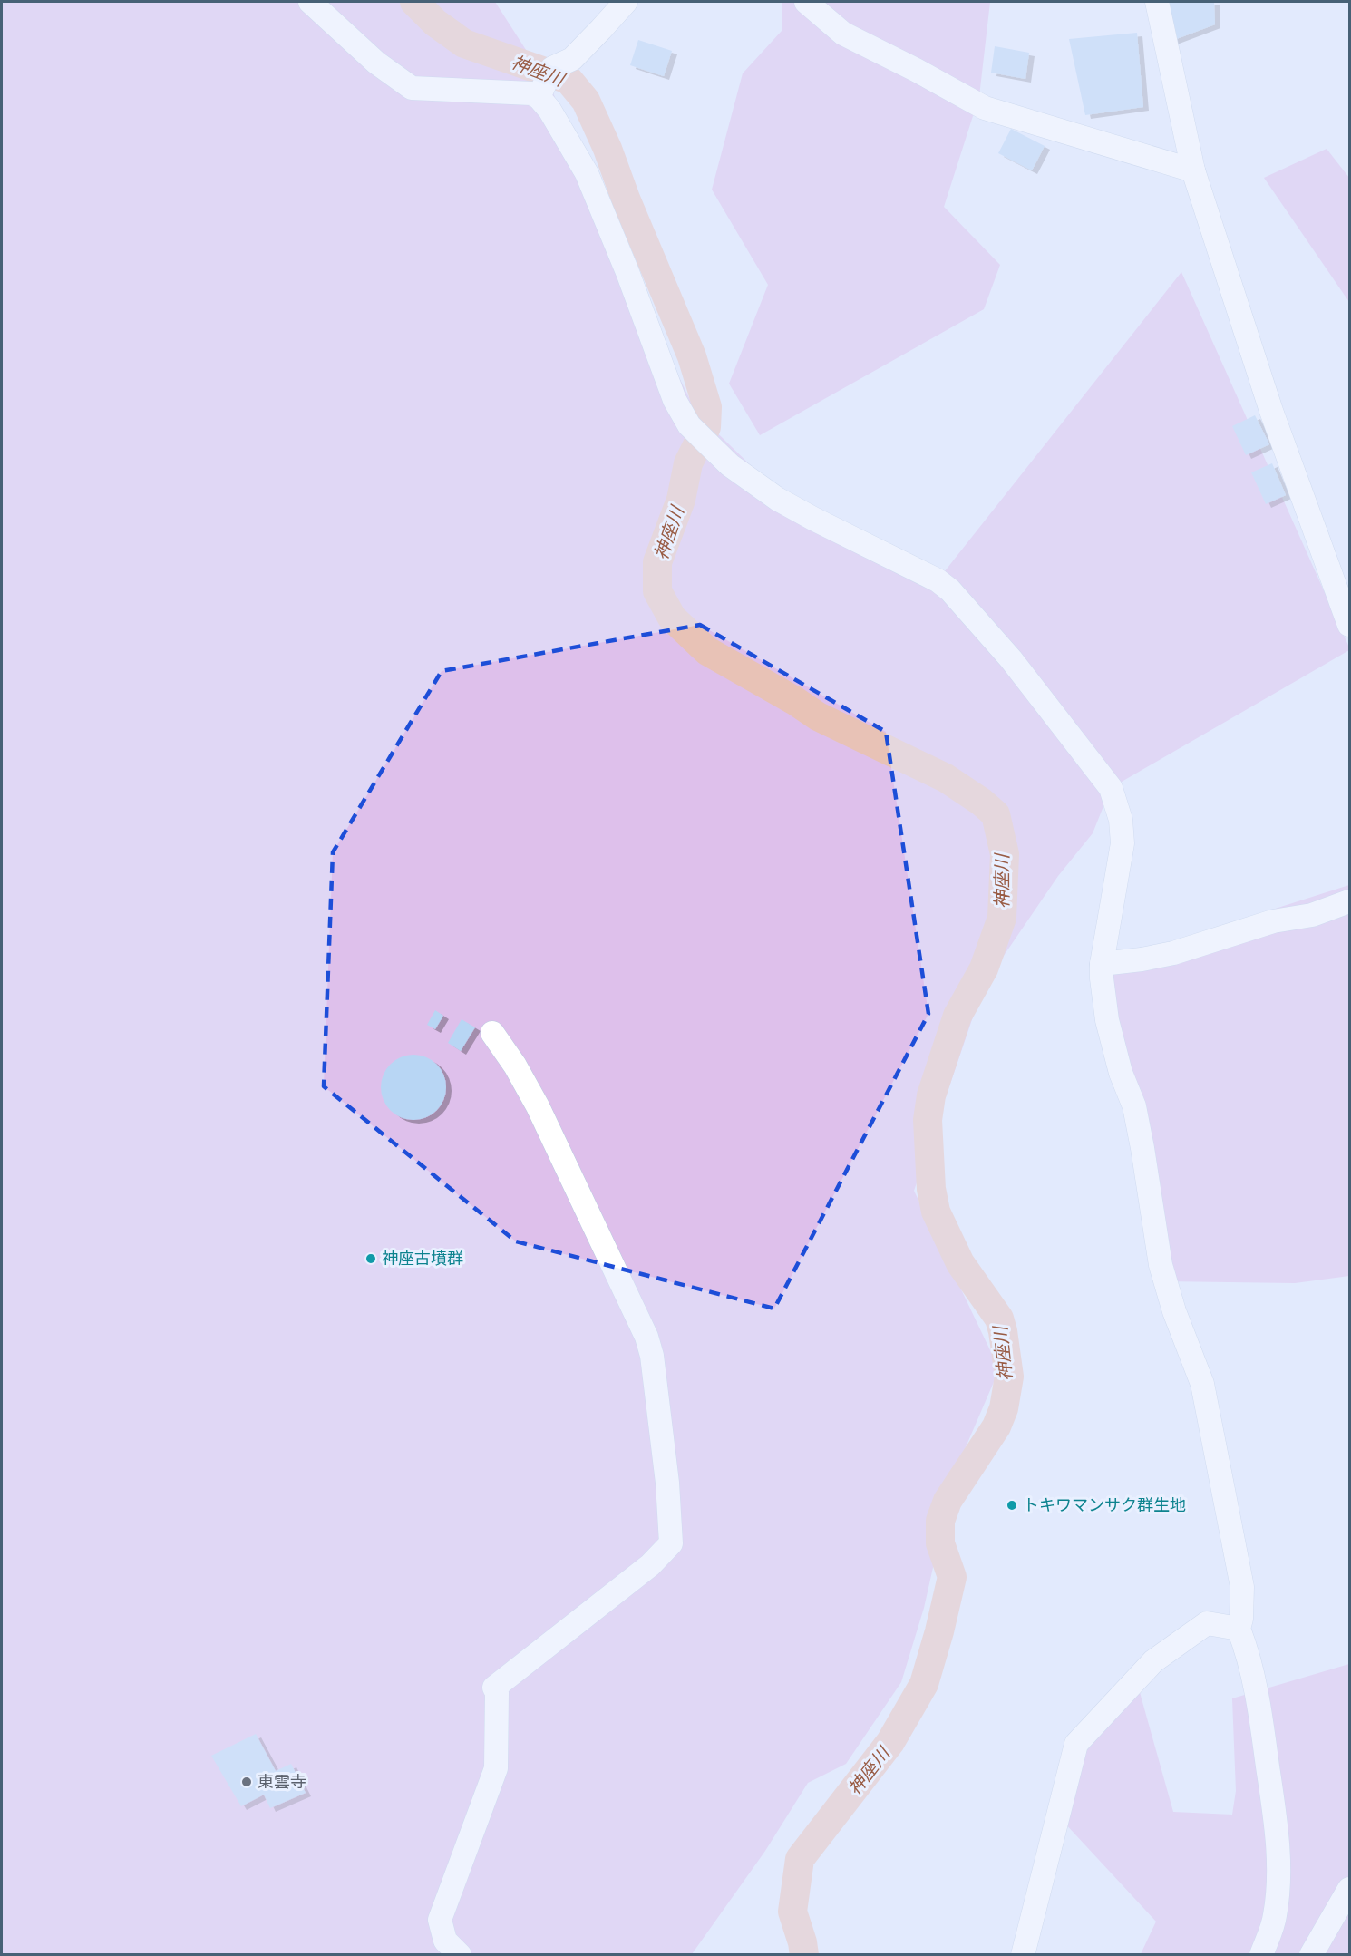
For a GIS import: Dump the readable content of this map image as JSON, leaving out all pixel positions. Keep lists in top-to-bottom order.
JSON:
{
  "water": ["神座川"],
  "places": ["神座古墳群", "トキワマンサク群生地", "東雲寺"]
}
